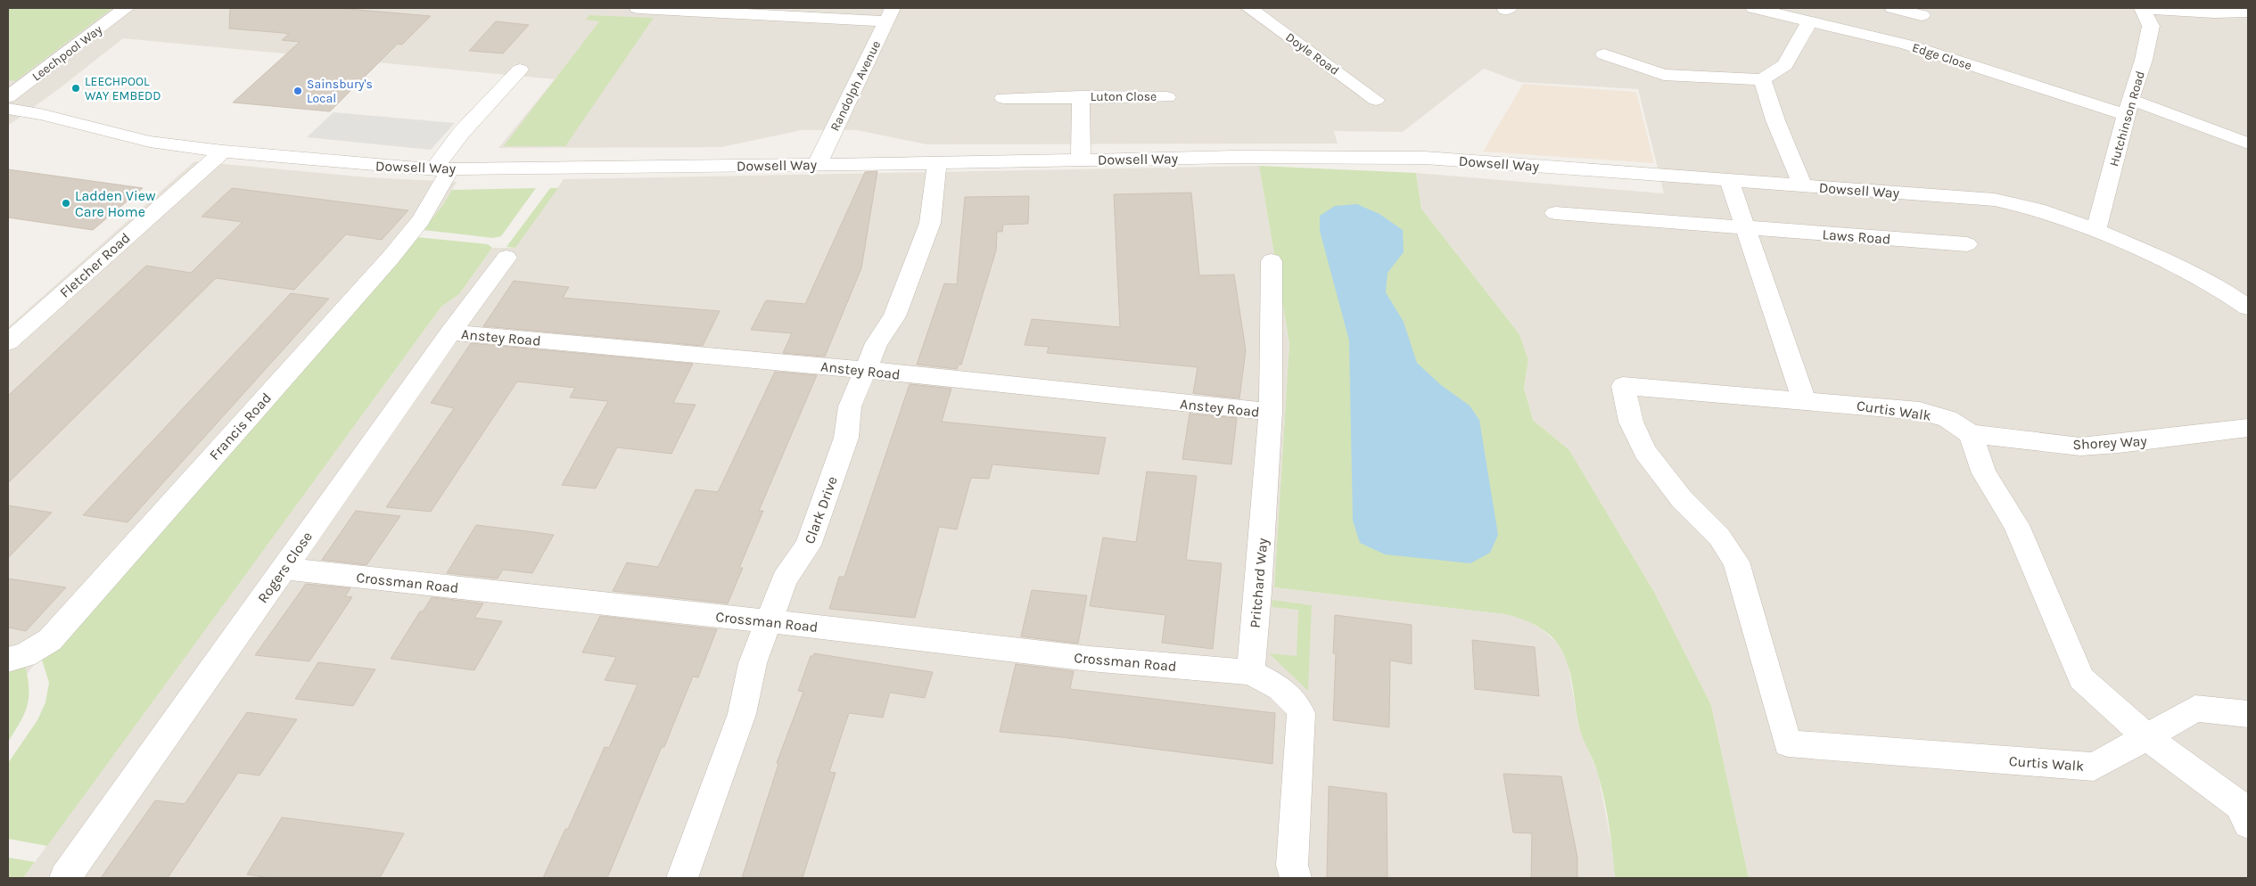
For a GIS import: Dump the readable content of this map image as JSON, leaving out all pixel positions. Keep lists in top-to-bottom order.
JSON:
{
  "streets": {
    "street": [
      "Leechpool Way",
      "Doyle Road",
      "Edge Close",
      "Randolph Avenue",
      "Luton Close",
      "Hutchinson Road",
      "Dowsell Way",
      "Laws Road",
      "Fletcher Road",
      "Anstey Road",
      "Curtis Walk",
      "Francis Road",
      "Shorey Way",
      "Clark Drive",
      "Rogers Close",
      "Crossman Road",
      "Pritchard Way"
    ]
  },
  "crossings": [
    ["Edge Close", "Hutchinson Road"],
    ["Randolph Avenue", "Dowsell Way"],
    ["Luton Close", "Dowsell Way"],
    ["Hutchinson Road", "Dowsell Way"],
    ["Dowsell Way", "Fletcher Road"],
    ["Dowsell Way", "Francis Road"],
    ["Dowsell Way", "Clark Drive"],
    ["Anstey Road", "Clark Drive"],
    ["Anstey Road", "Rogers Close"],
    ["Anstey Road", "Pritchard Way"],
    ["Curtis Walk", "Shorey Way"],
    ["Clark Drive", "Crossman Road"],
    ["Rogers Close", "Crossman Road"],
    ["Crossman Road", "Pritchard Way"]
  ],
  "places": ["LEECHPOOL WAY EMBEDD", "Sainsbury's Local", "Ladden View Care Home"]
}
